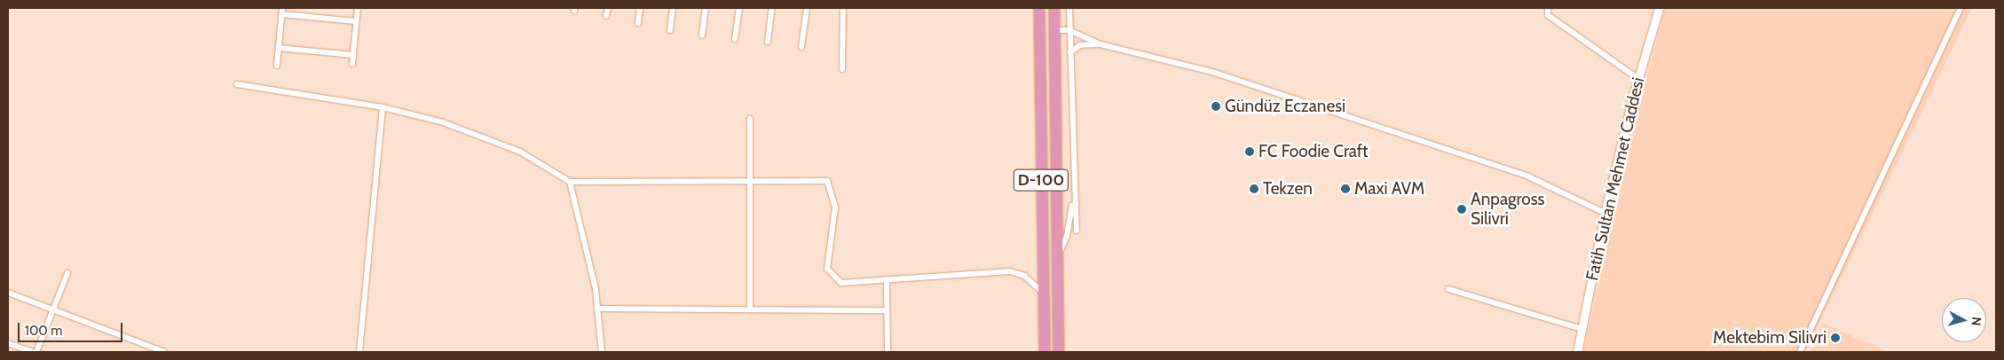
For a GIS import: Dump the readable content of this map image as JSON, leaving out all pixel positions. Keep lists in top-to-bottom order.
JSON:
{
  "streets": {
    "highway": ["D-100"],
    "main road": ["Fatih Sultan Mehmet Caddesi"]
  },
  "places": [
    "Gündüz Eczanesi",
    "FC Foodie Craft",
    "Tekzen",
    "Maxi AVM",
    "Anpagross Silivri",
    "Mektebim Silivri"
  ],
  "scale_bar": "100 m",
  "north": "right"
}
